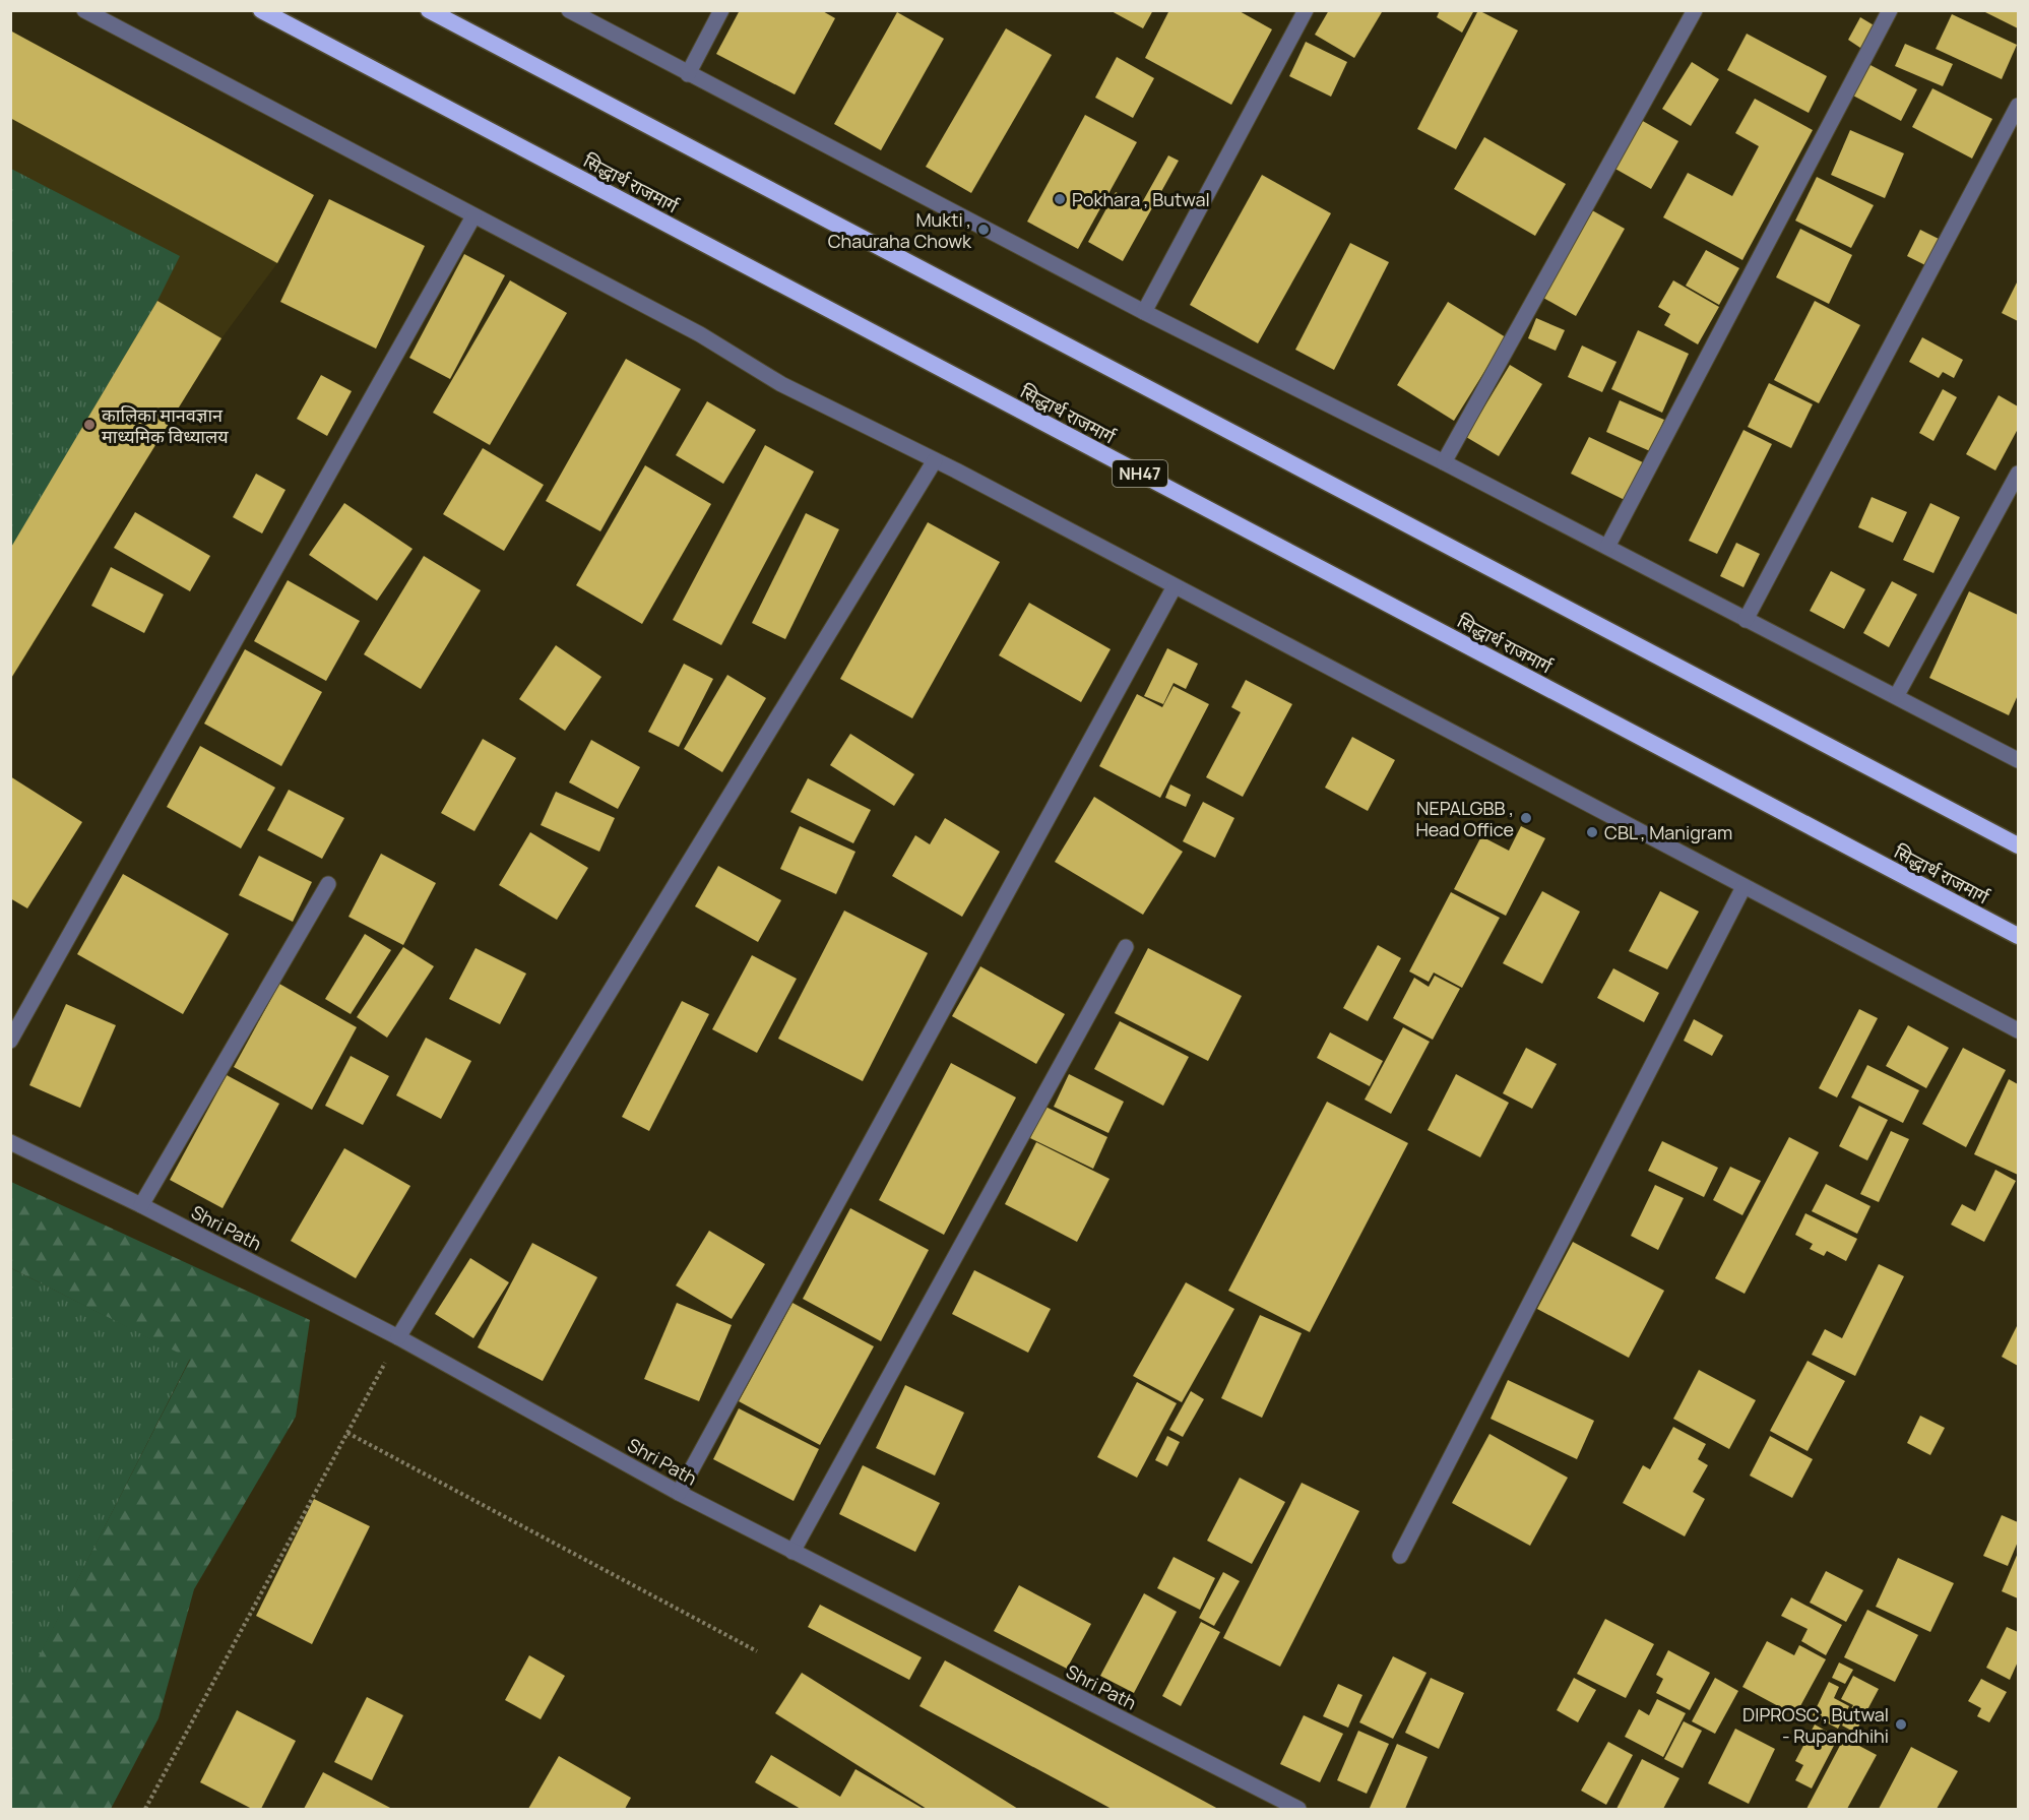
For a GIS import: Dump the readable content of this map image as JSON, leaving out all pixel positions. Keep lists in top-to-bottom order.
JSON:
{
  "streets": {
    "highway": ["सिद्धार्थ राजमार्ग", "NH47"],
    "street": ["Shri Path"]
  },
  "places": [
    "Pokhara , Butwal",
    "Mukti , Chauraha Chowk",
    "कालिका मानवज्ञान माध्यमिक विध्यालय",
    "NEPALGBB , Head Office",
    "CBL , Manigram",
    "DIPROSC , Butwal - Rupandhihi"
  ]
}
